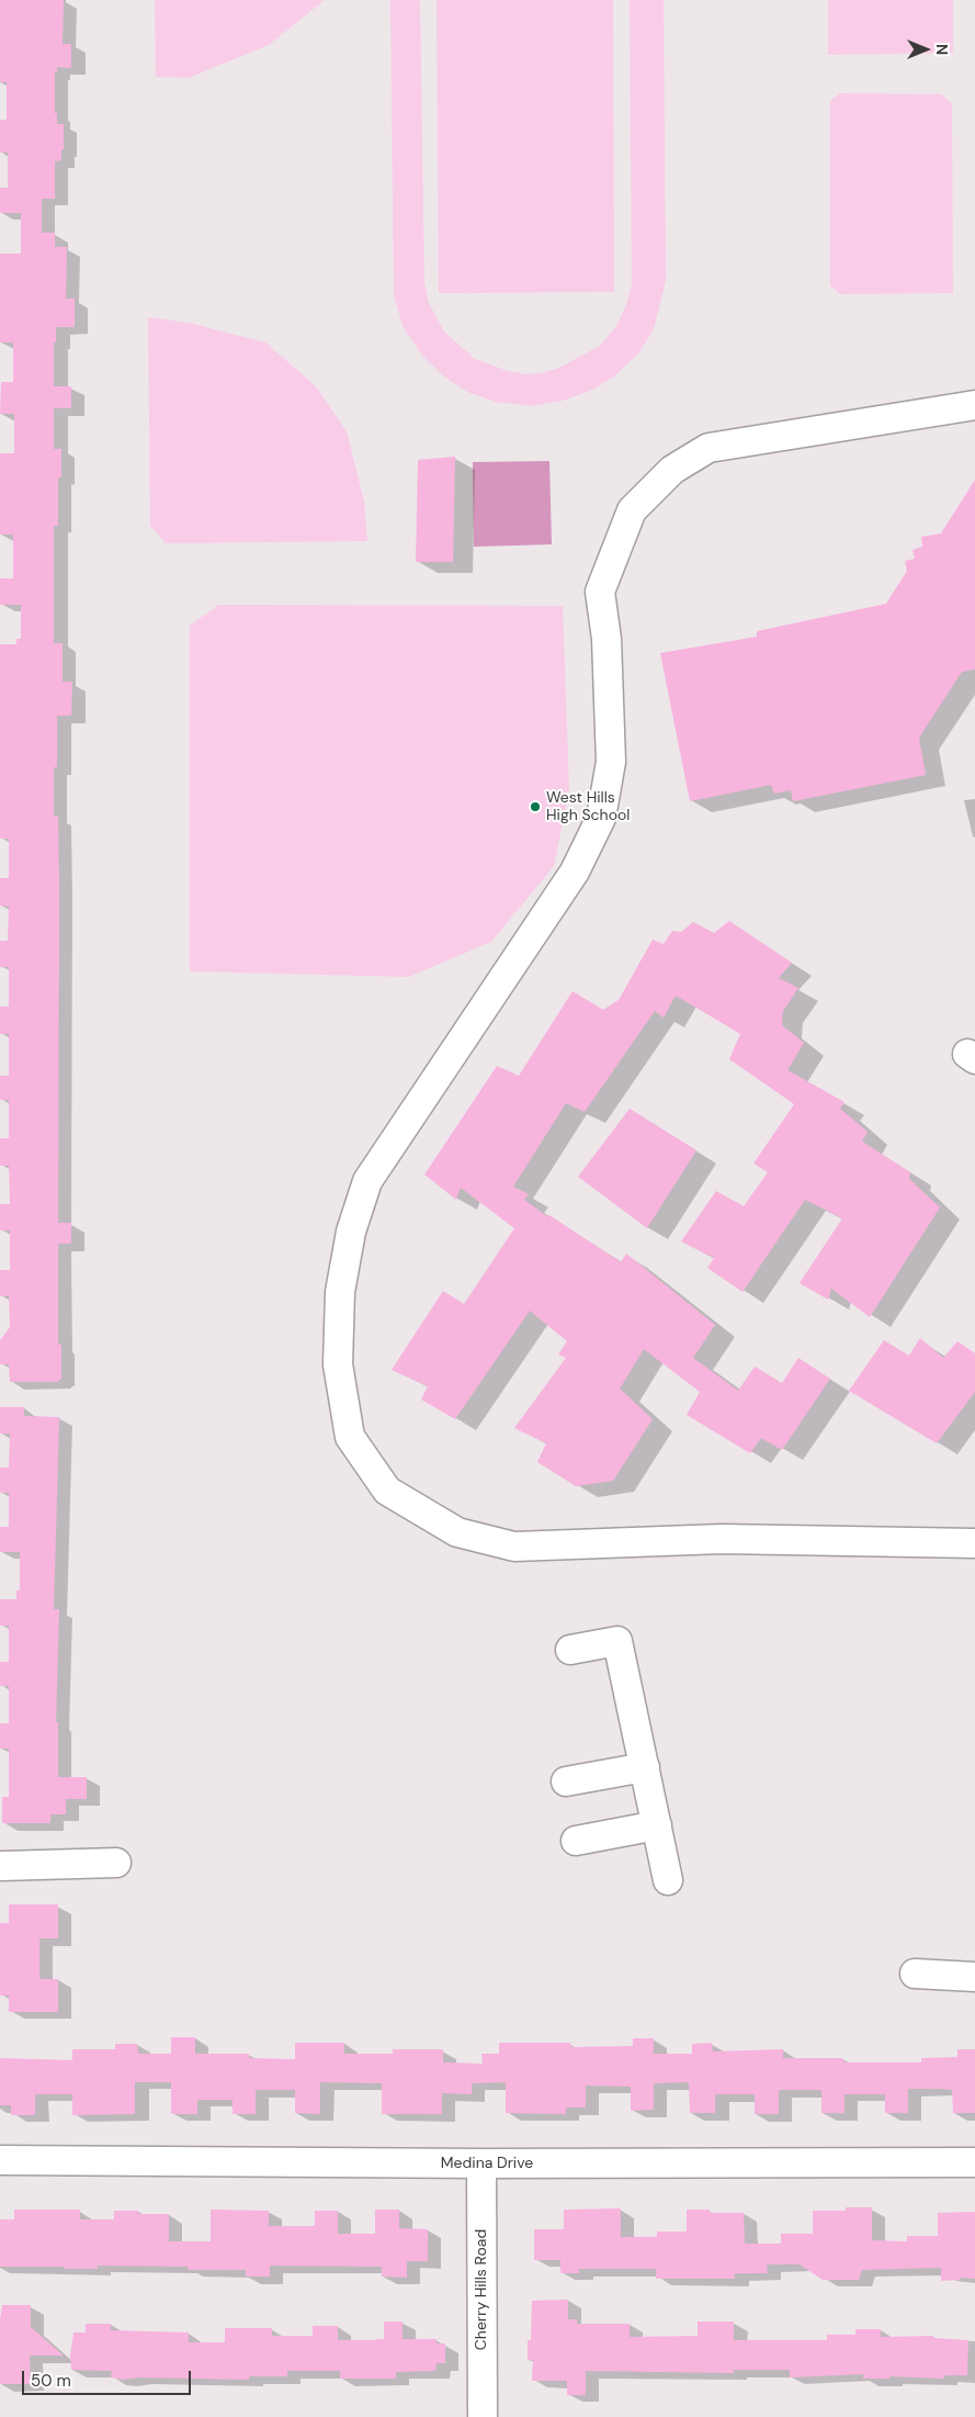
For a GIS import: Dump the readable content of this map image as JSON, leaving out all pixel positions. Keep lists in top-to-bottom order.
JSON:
{
  "streets": {
    "street": ["Medina Drive", "Cherry Hills Road"]
  },
  "crossings": [
    ["Medina Drive", "Cherry Hills Road"]
  ],
  "places": ["West Hills High School"],
  "scale_bar": "50 m",
  "north": "right"
}
